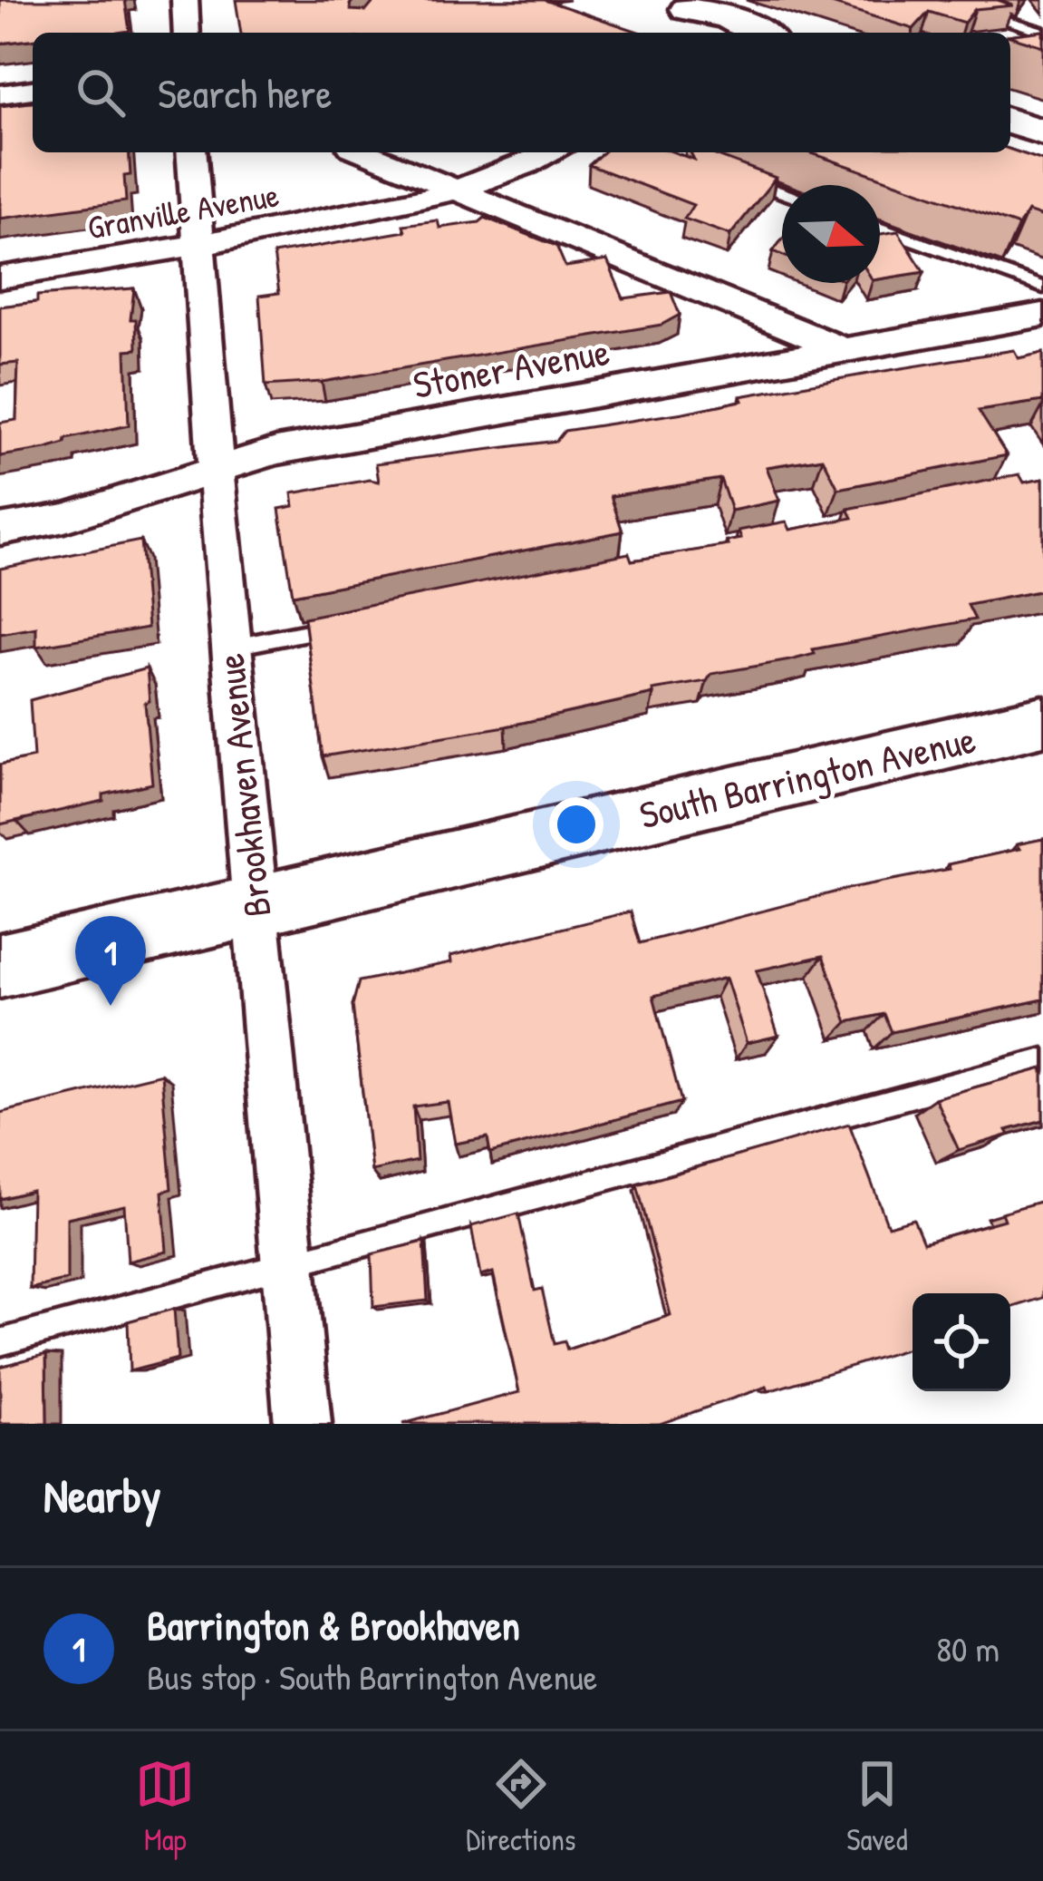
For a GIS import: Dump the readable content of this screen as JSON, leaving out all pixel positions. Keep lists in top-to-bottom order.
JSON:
{
  "streets": {
    "street": [
      "Granville Avenue",
      "Stoner Avenue",
      "South Barrington Avenue",
      "Brookhaven Avenue"
    ]
  },
  "crossings": [
    ["Granville Avenue", "Brookhaven Avenue"],
    ["Stoner Avenue", "Brookhaven Avenue"],
    ["South Barrington Avenue", "Brookhaven Avenue"]
  ],
  "north": "right",
  "page": {
    "search": "Search here",
    "pins": "1",
    "heading": "Nearby",
    "list": [
      {
        "mark": "1",
        "name": "Barrington & Brookhaven",
        "note": "Bus stop · South Barrington Avenue",
        "value": "80 m"
      }
    ],
    "nav": ["Map", "Directions", "Saved"]
  }
}
